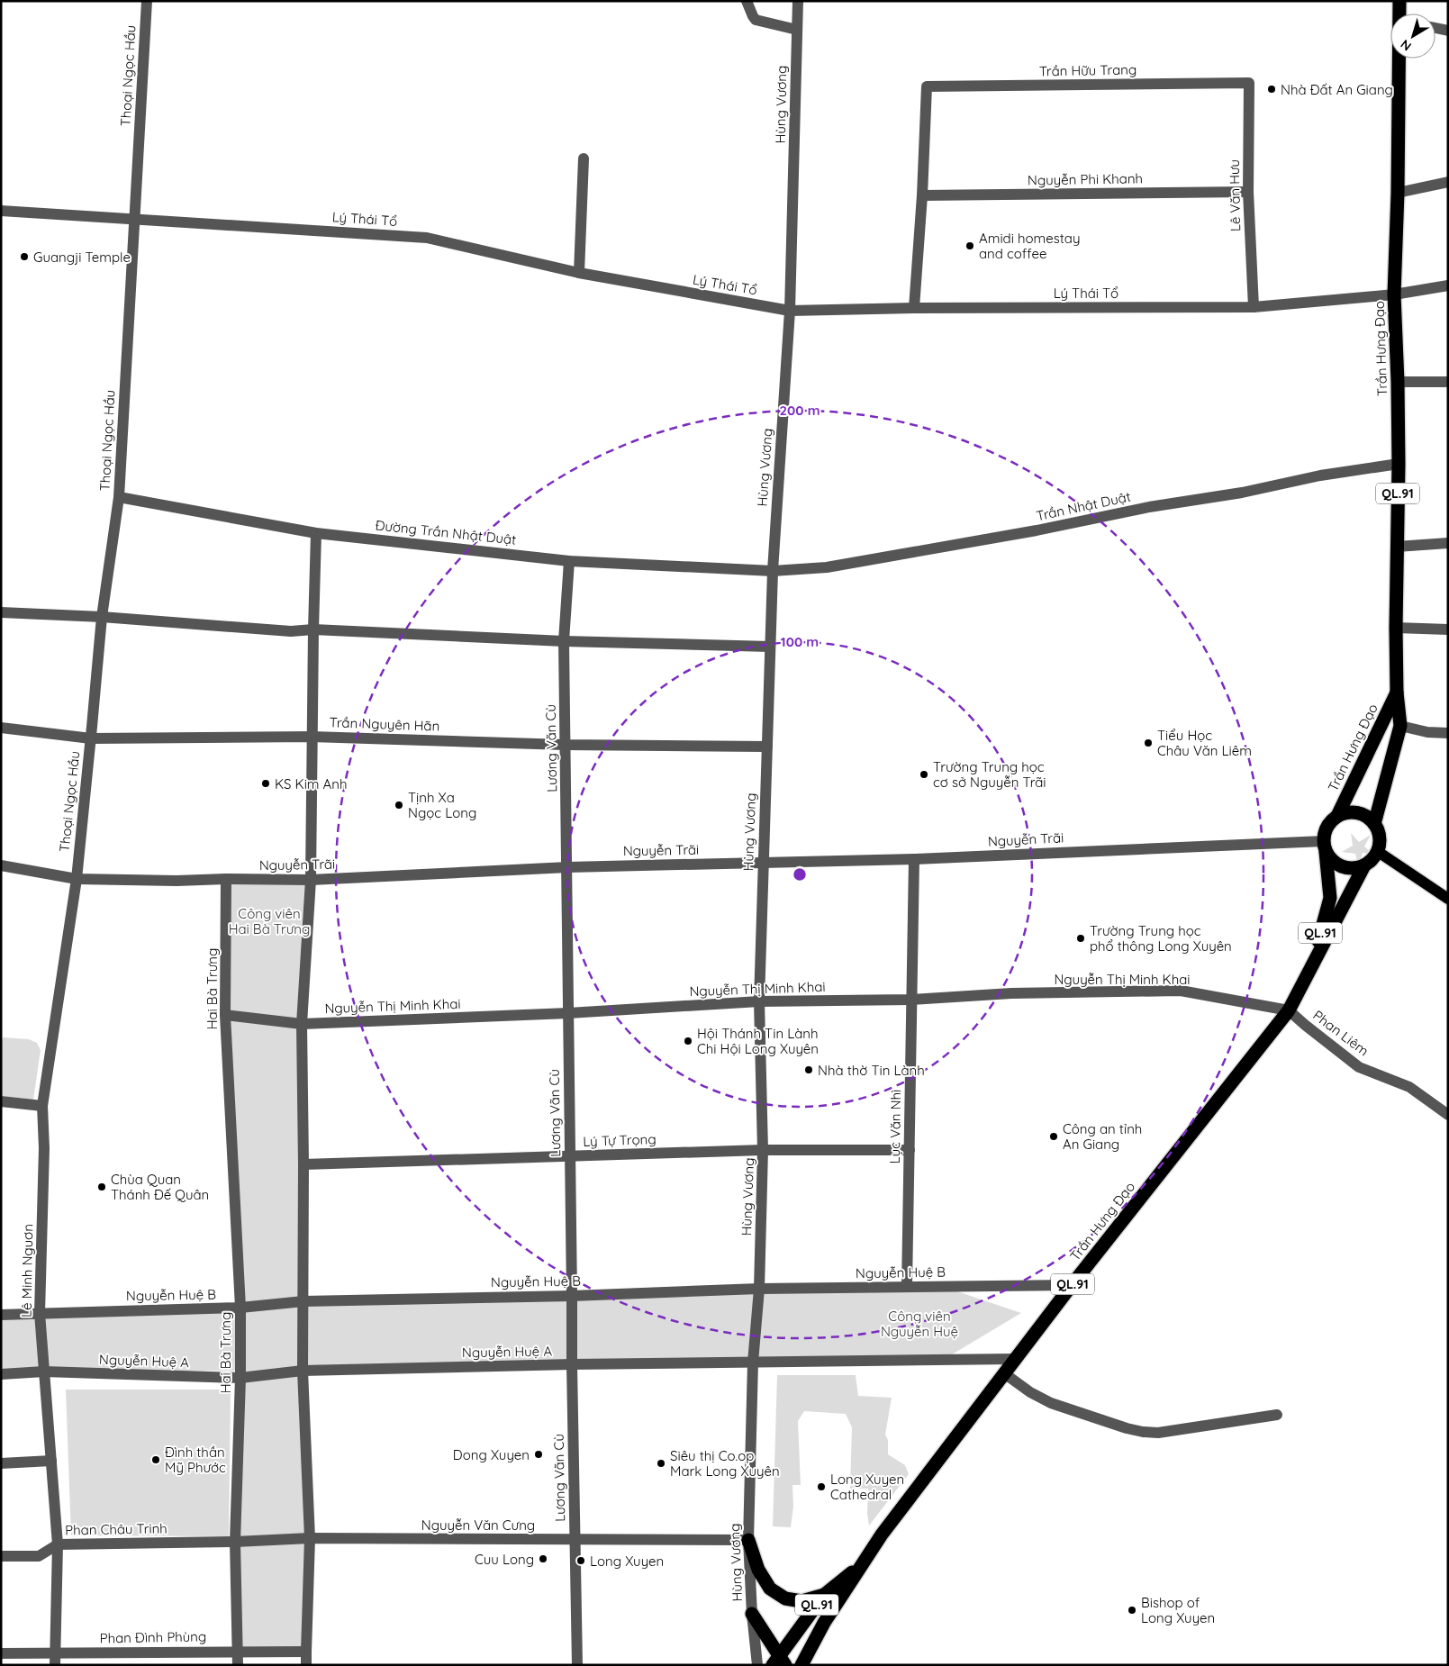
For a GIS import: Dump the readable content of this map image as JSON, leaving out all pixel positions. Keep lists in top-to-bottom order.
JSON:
{
  "streets": {
    "highway": ["Trần Hưng Đạo", "QL.91"],
    "street": [
      "Trần Hữu Trang",
      "Thoại Ngọc Hầu",
      "Hùng Vương",
      "Nguyễn Phi Khanh",
      "Lê Văn Hưu",
      "Lý Thái Tổ",
      "Trần Nhật Duật",
      "Đường Trần Nhật Duật",
      "Trần Nguyên Hãn",
      "Lương Vãn Cù",
      "Nguyễn Trãi",
      "Nguyễn Thị Minh Khai",
      "Hai Bà Trưng",
      "Phan Liêm",
      "Lục Văn Nhì",
      "Lý Tự Trọng",
      "Lê Minh Nguơn",
      "Nguyễn Huệ B",
      "Nguyễn Huệ A",
      "Nguyễn Văn Cưng",
      "Phan Châu Trinh",
      "Phan Đình Phùng"
    ]
  },
  "crossings": [
    ["Trần Hữu Trang", "Nguyễn Phi Khanh"],
    ["Trần Hữu Trang", "Lê Văn Hưu"],
    ["Thoại Ngọc Hầu", "Lý Thái Tổ"],
    ["Thoại Ngọc Hầu", "Đường Trần Nhật Duật"],
    ["Thoại Ngọc Hầu", "Trần Nguyên Hãn"],
    ["Thoại Ngọc Hầu", "Nguyễn Trãi"],
    ["Thoại Ngọc Hầu", "Lê Minh Nguơn"],
    ["Hùng Vương", "Lý Thái Tổ"],
    ["Hùng Vương", "Trần Nhật Duật"],
    ["Hùng Vương", "Đường Trần Nhật Duật"],
    ["Hùng Vương", "Trần Nguyên Hãn"],
    ["Hùng Vương", "Nguyễn Trãi"],
    ["Hùng Vương", "Nguyễn Thị Minh Khai"],
    ["Hùng Vương", "Lý Tự Trọng"],
    ["Hùng Vương", "Nguyễn Huệ B"],
    ["Hùng Vương", "Nguyễn Huệ A"],
    ["Hùng Vương", "Nguyễn Văn Cưng"],
    ["Nguyễn Phi Khanh", "Lê Văn Hưu"],
    ["Lê Văn Hưu", "Lý Thái Tổ"],
    ["Lý Thái Tổ", "Trần Hưng Đạo"],
    ["Trần Hưng Đạo", "QL.91"],
    ["Trần Hưng Đạo", "Trần Nhật Duật"],
    ["Trần Hưng Đạo", "Nguyễn Trãi"],
    ["Trần Hưng Đạo", "Nguyễn Thị Minh Khai"],
    ["Trần Hưng Đạo", "Phan Liêm"],
    ["Trần Hưng Đạo", "Nguyễn Huệ B"],
    ["Trần Hưng Đạo", "Nguyễn Huệ A"],
    ["Trần Nhật Duật", "Đường Trần Nhật Duật"],
    ["Đường Trần Nhật Duật", "Lương Vãn Cù"],
    ["Trần Nguyên Hãn", "Lương Vãn Cù"],
    ["Lương Vãn Cù", "Nguyễn Trãi"],
    ["Lương Vãn Cù", "Nguyễn Thị Minh Khai"],
    ["Lương Vãn Cù", "Lý Tự Trọng"],
    ["Lương Vãn Cù", "Nguyễn Huệ B"],
    ["Lương Vãn Cù", "Nguyễn Huệ A"],
    ["Lương Vãn Cù", "Nguyễn Văn Cưng"],
    ["Nguyễn Trãi", "Hai Bà Trưng"],
    ["Nguyễn Trãi", "Lục Văn Nhì"],
    ["Nguyễn Trãi", "Lê Minh Nguơn"],
    ["Nguyễn Thị Minh Khai", "Hai Bà Trưng"],
    ["Nguyễn Thị Minh Khai", "Phan Liêm"],
    ["Nguyễn Thị Minh Khai", "Lục Văn Nhì"],
    ["Hai Bà Trưng", "Nguyễn Huệ B"],
    ["Hai Bà Trưng", "Nguyễn Huệ A"],
    ["Hai Bà Trưng", "Nguyễn Văn Cưng"],
    ["Hai Bà Trưng", "Phan Châu Trinh"],
    ["Hai Bà Trưng", "Phan Đình Phùng"],
    ["Lục Văn Nhì", "Lý Tự Trọng"],
    ["Lục Văn Nhì", "Nguyễn Huệ B"],
    ["Lê Minh Nguơn", "Nguyễn Huệ B"],
    ["Lê Minh Nguơn", "Nguyễn Huệ A"],
    ["Lê Minh Nguơn", "Phan Châu Trinh"],
    ["Lê Minh Nguơn", "Phan Đình Phùng"],
    ["Nguyễn Văn Cưng", "Phan Châu Trinh"]
  ],
  "parks": ["Công viên Hai Bà Trưng", "Công viên Nguyễn Huệ"],
  "places": [
    "Nhà Đất An Giang",
    "Amidi homestay and coffee",
    "Guangji Temple",
    "Tiểu Học Châu Văn Liêm",
    "Trường Trung học cơ sở Nguyễn Trãi",
    "KS Kim Anh",
    "Tịnh Xa Ngọc Long",
    "Trường Trung học phổ thông Long Xuyên",
    "Hội Thánh Tin Lành Chi Hội Long Xuyên",
    "Nhà thờ Tin Lành",
    "Công an tỉnh An Giang",
    "Chùa Quan Thánh Đế Quân",
    "Dong Xuyen",
    "Đình thần Mỹ Phước",
    "Siêu thị Co.op Mark Long Xuyên",
    "Long Xuyen Cathedral",
    "Cuu Long",
    "Long Xuyen",
    "Bishop of Long Xuyen"
  ],
  "north": "bottom left",
  "rings": ["200 m", "100 m"]
}
